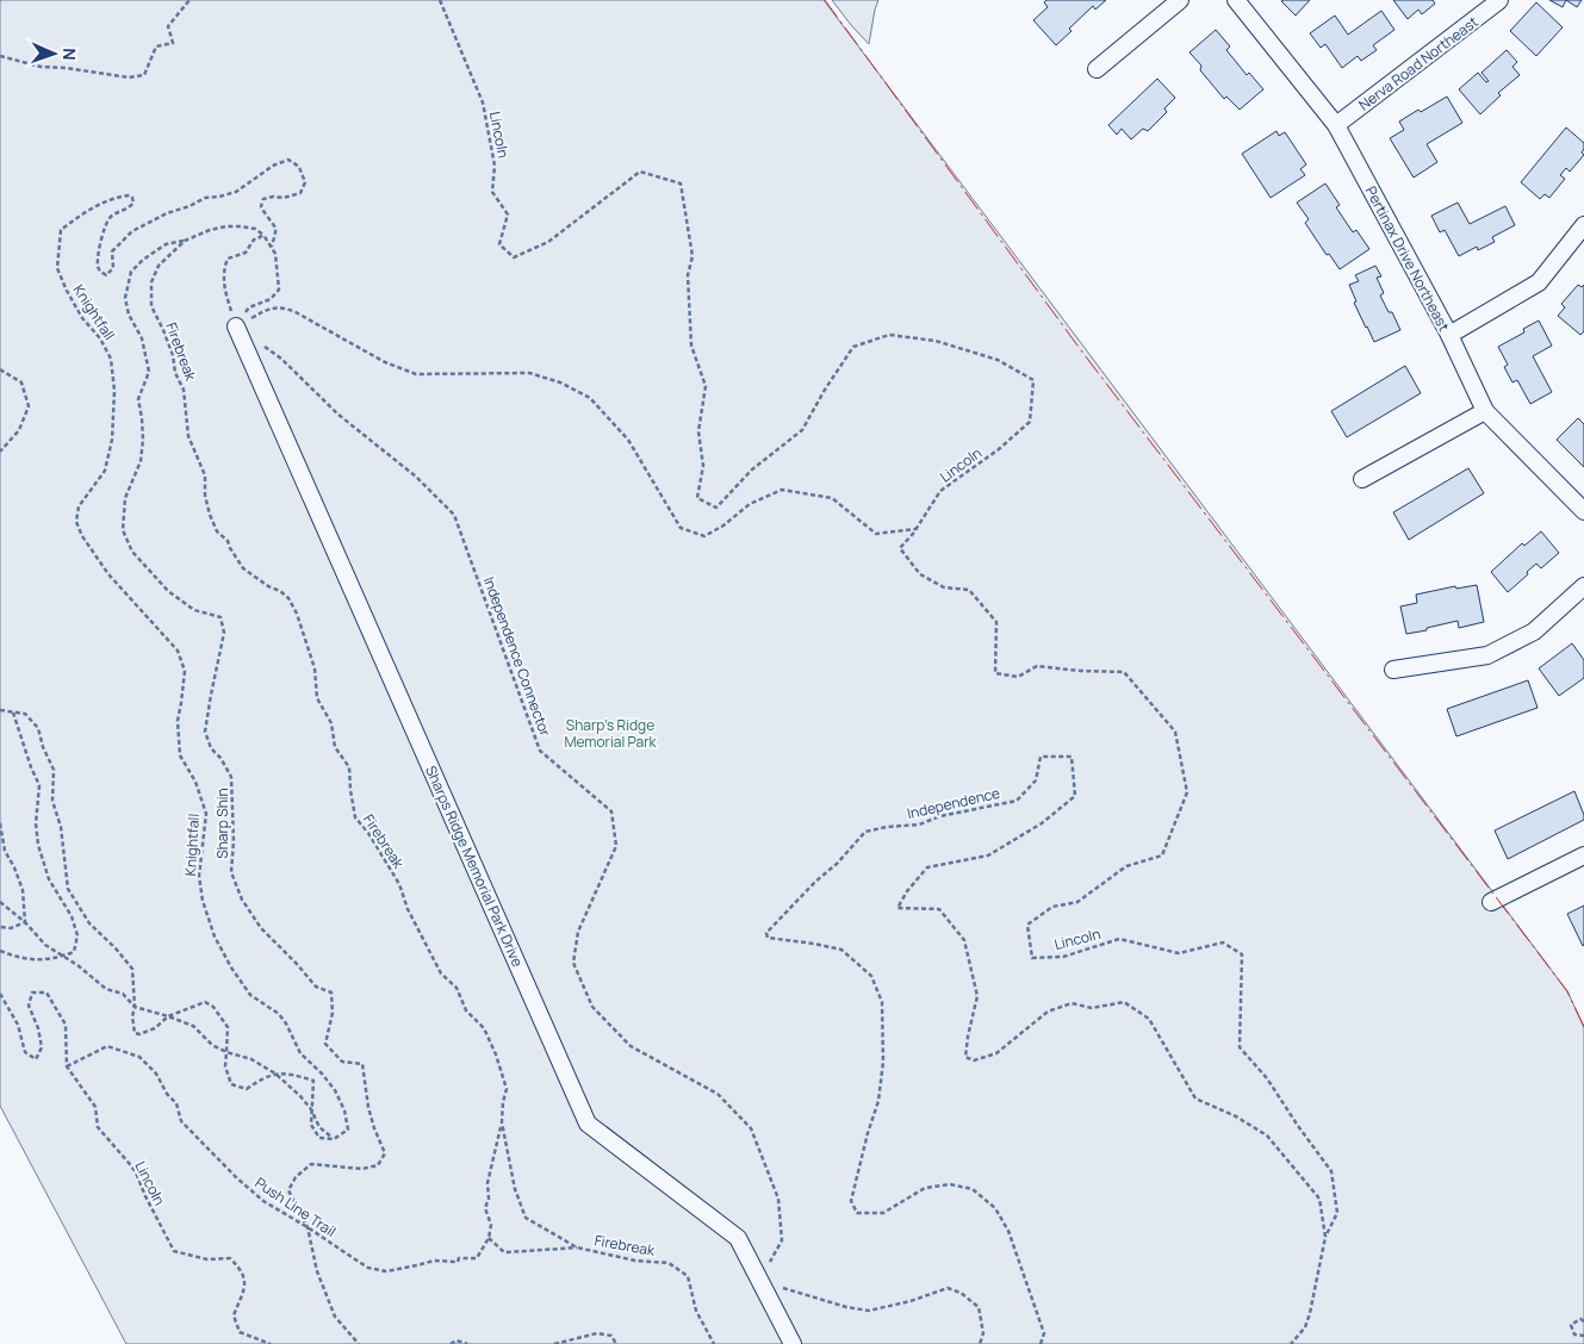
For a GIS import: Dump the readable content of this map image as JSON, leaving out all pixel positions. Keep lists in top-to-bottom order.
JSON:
{
  "streets": {
    "street": ["Nerva Road Northeast", "Pertinax Drive Northeast", "Sharps Ridge Memorial Park Drive"],
    "path": [
      "Lincoln",
      "Knightfall",
      "Firebreak",
      "Independence Connector",
      "Independence",
      "Sharp Shin",
      "Push Line Trail"
    ]
  },
  "crossings": [
    ["Nerva Road Northeast", "Pertinax Drive Northeast"],
    ["Lincoln", "Independence"],
    ["Lincoln", "Push Line Trail"],
    ["Firebreak", "Sharp Shin"],
    ["Independence Connector", "Sharps Ridge Memorial Park Drive"],
    ["Sharp Shin", "Push Line Trail"]
  ],
  "parks": ["Sharp's Ridge Memorial Park"],
  "north": "right"
}
